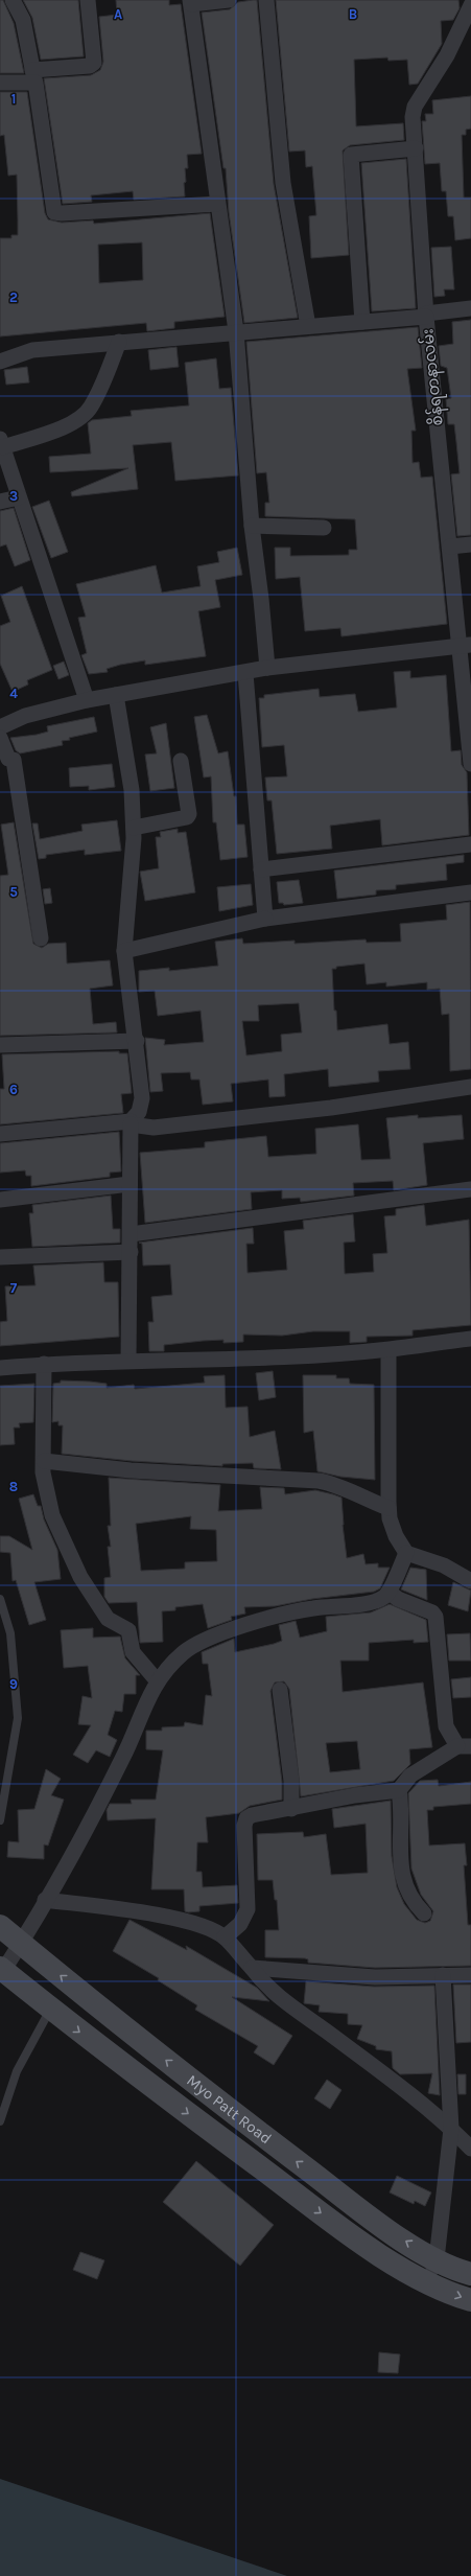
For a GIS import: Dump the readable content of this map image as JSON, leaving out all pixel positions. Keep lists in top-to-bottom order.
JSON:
{
  "streets": {
    "main road": ["Myo Patt Road"],
    "street": ["စိန်ရတနာလမ်း"]
  },
  "grid": {
    "columns": ["A", "B"],
    "rows": [
      "1",
      "2",
      "3",
      "4",
      "5",
      "6",
      "7",
      "8",
      "9"
    ]
  }
}
